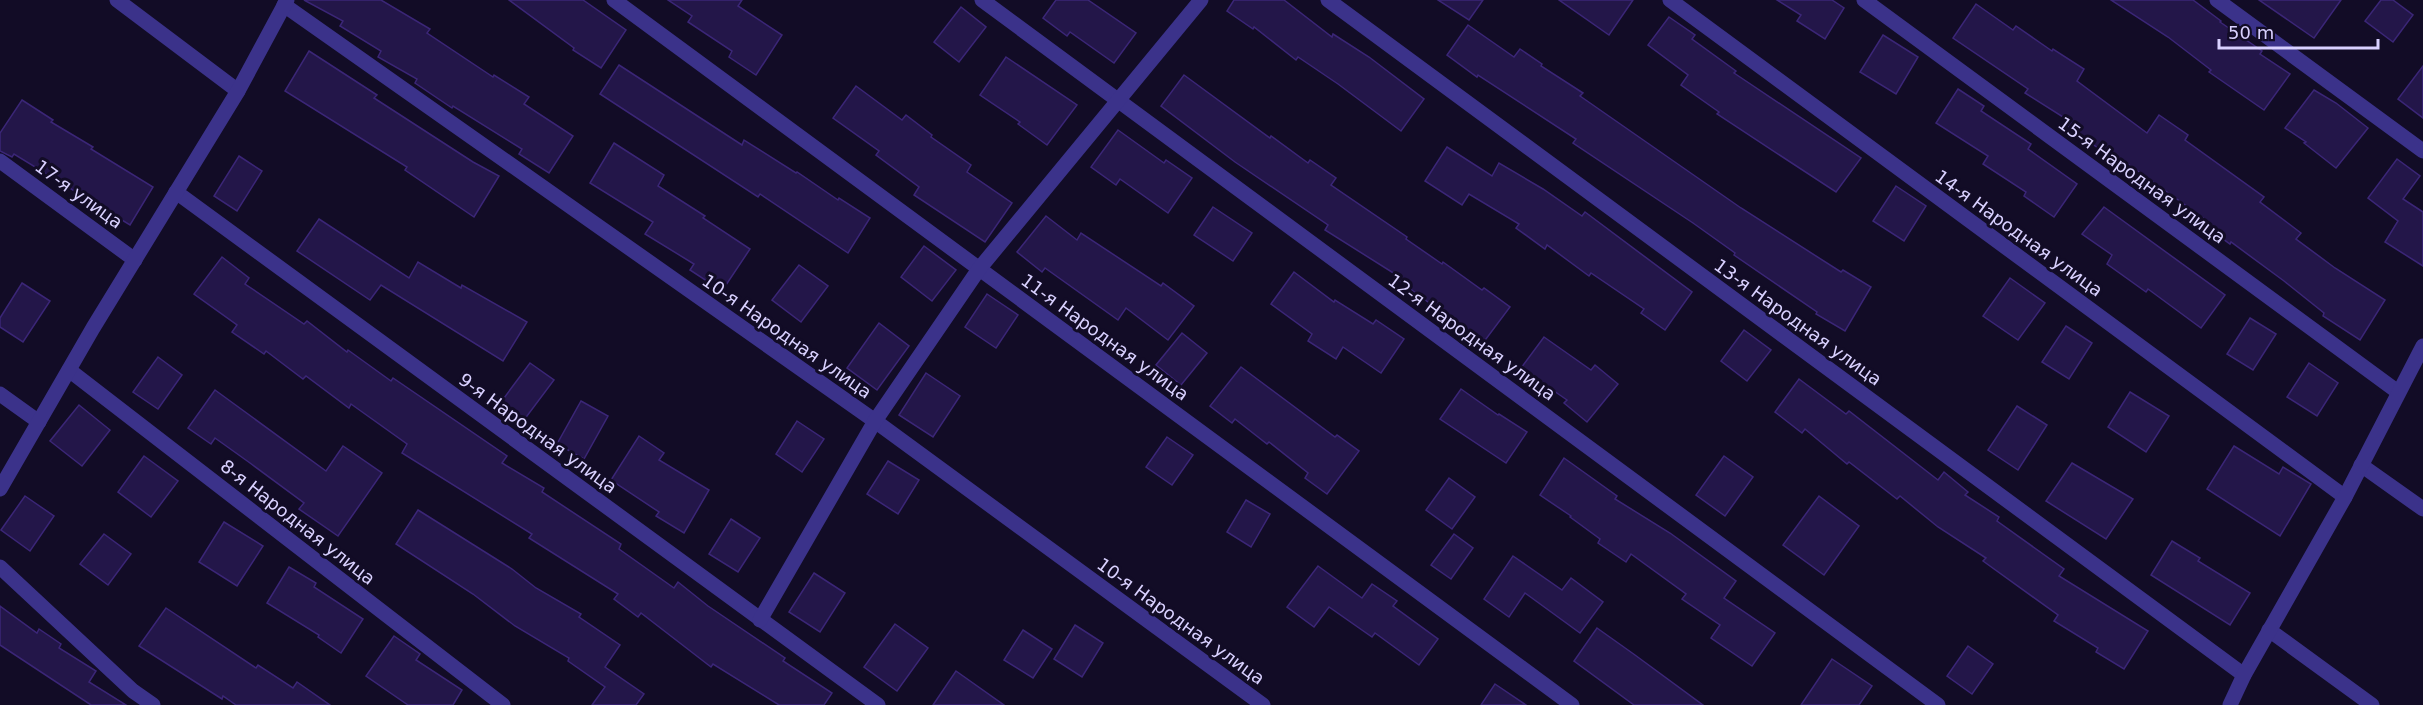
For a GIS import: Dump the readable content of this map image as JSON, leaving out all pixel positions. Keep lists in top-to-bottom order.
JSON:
{
  "streets": {
    "street": [
      "15-я Народная улица",
      "17-я улица",
      "14-я Народная улица",
      "13-я Народная улица",
      "10-я Народная улица",
      "11-я Народная улица",
      "12-я Народная улица",
      "9-я Народная улица",
      "8-я Народная улица"
    ]
  },
  "scale_bar": "50 m"
}
